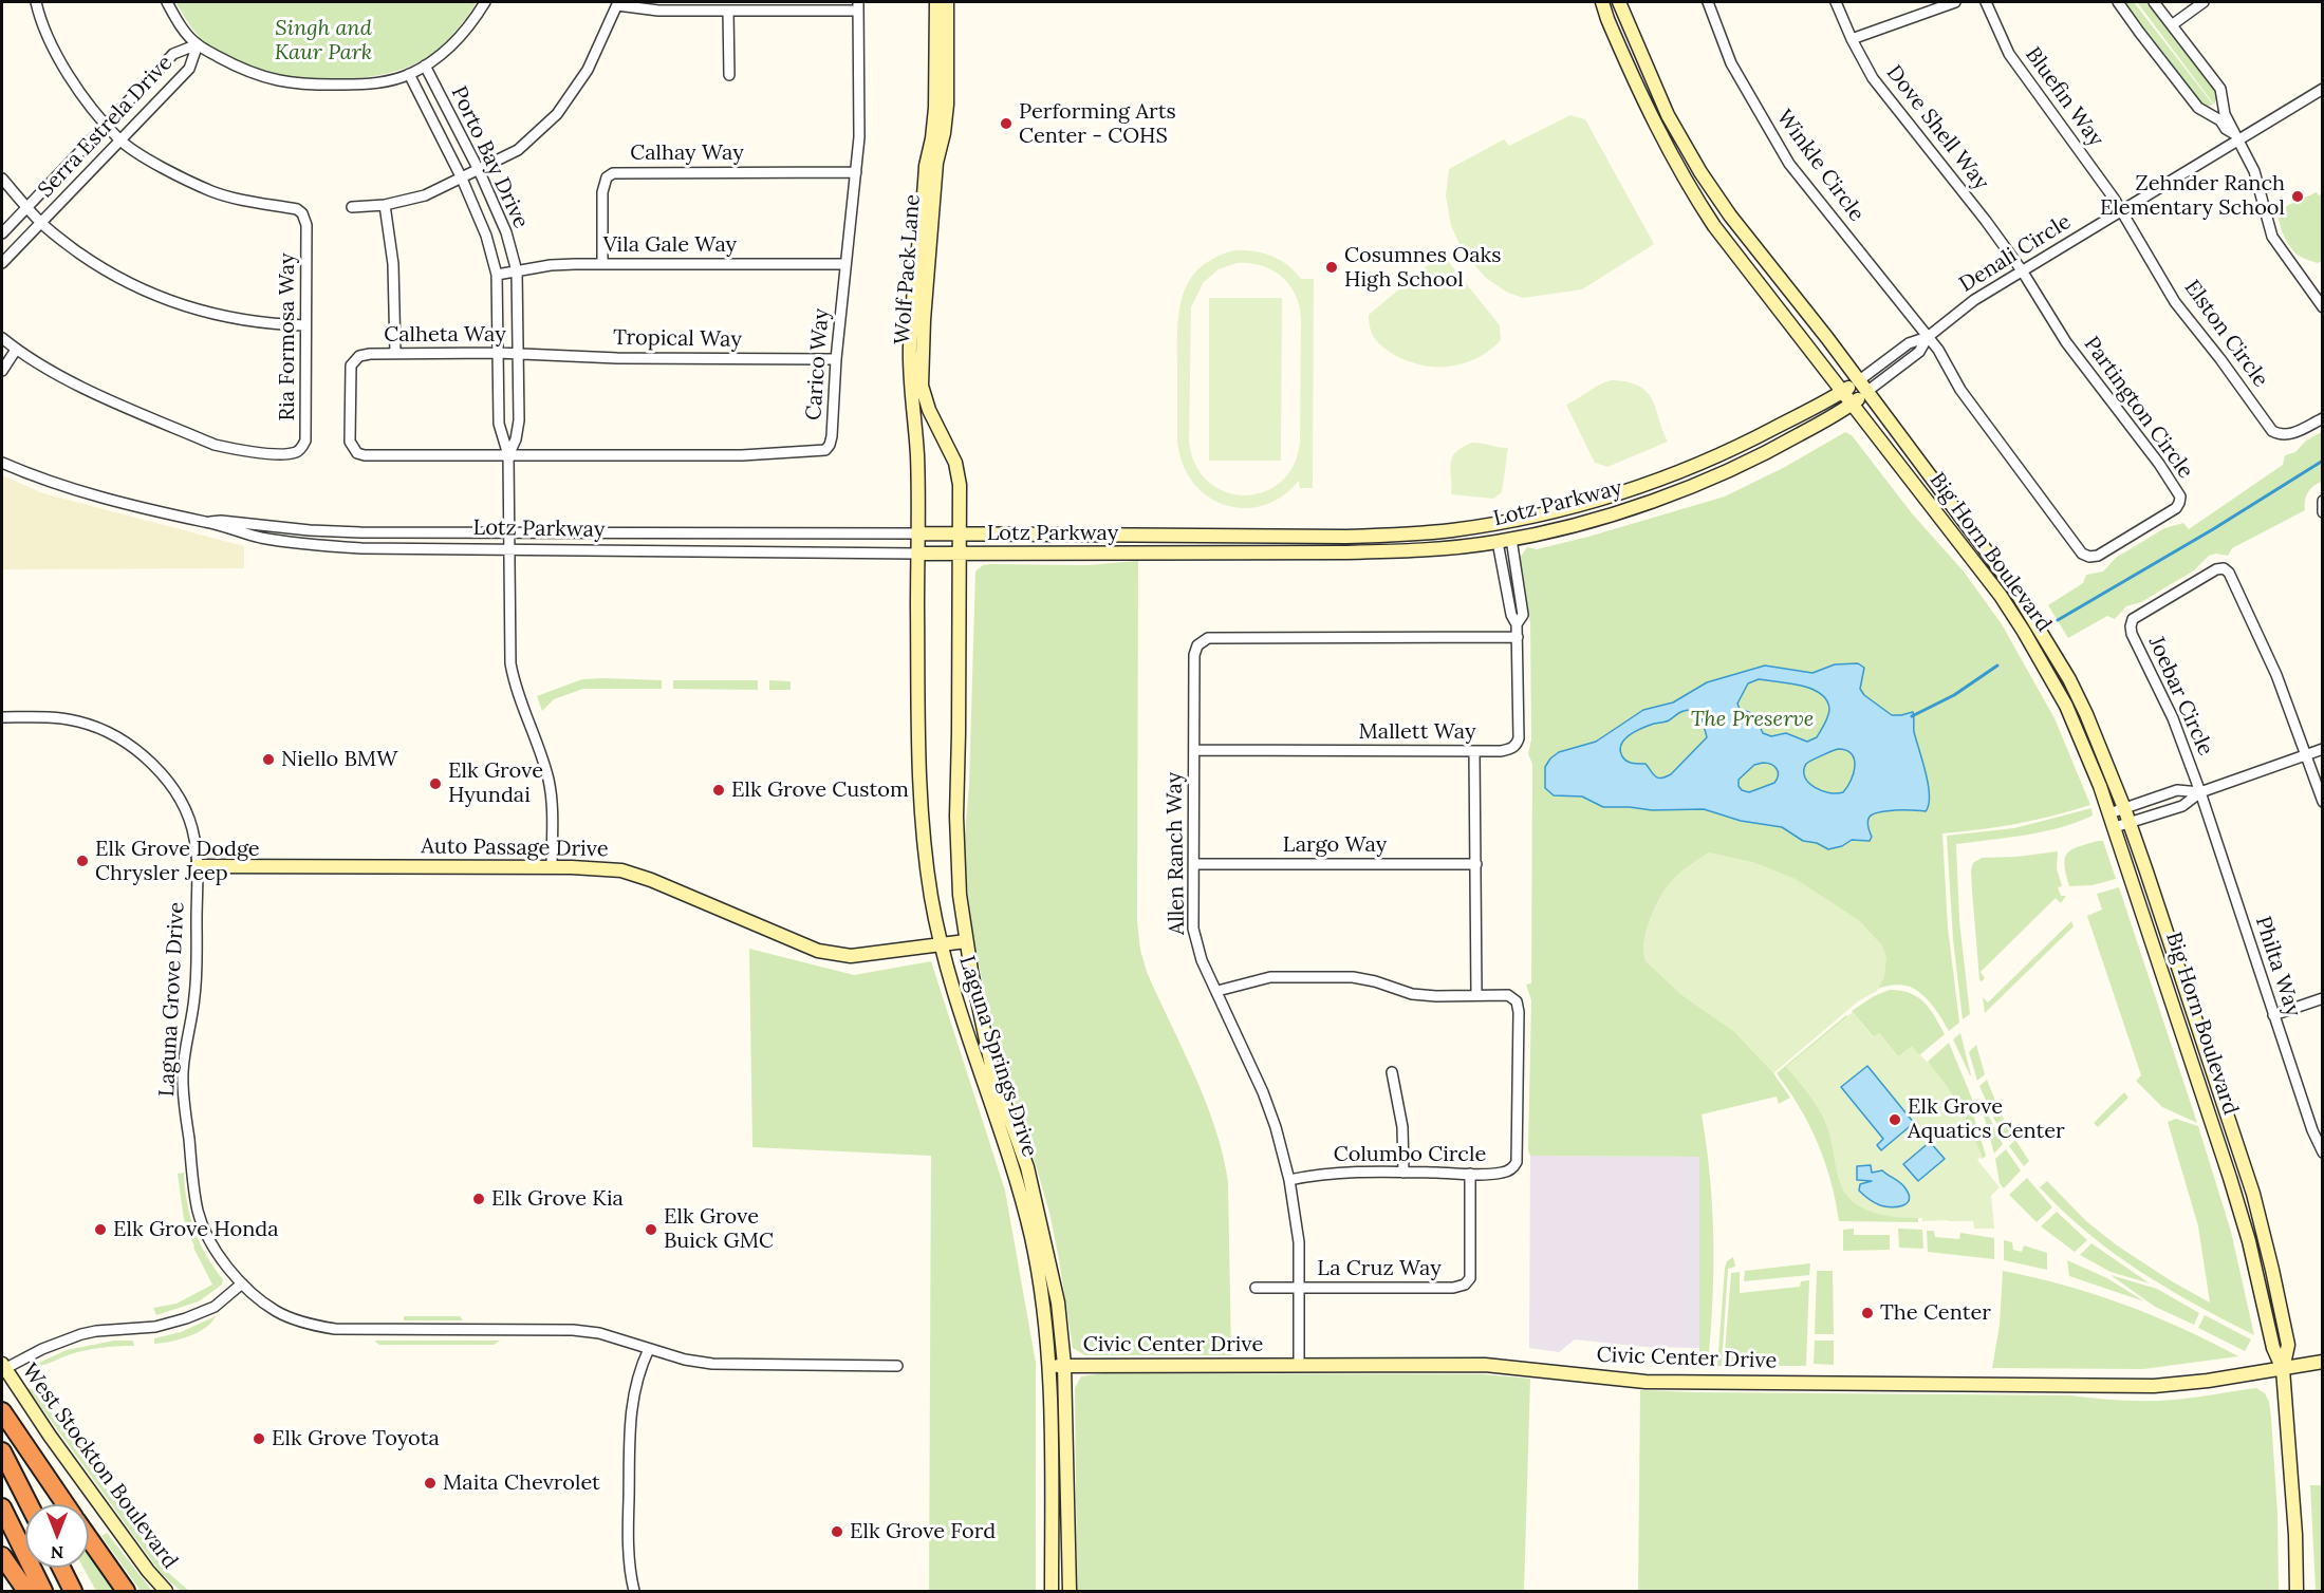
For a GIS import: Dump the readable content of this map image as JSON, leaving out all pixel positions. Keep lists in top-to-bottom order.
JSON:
{
  "streets": {
    "street": [
      "Bluefin Way",
      "Serra Estrela Drive",
      "Dove Shell Way",
      "Calhay Way",
      "Porto Bay Drive",
      "Winkle Circle",
      "Vila Gale Way",
      "Denali Circle",
      "Wolf Pack Lane",
      "Elston Circle",
      "Calheta Way",
      "Ria Formosa Way",
      "Tropical Way",
      "Carico Way",
      "Partington Circle",
      "Lotz Parkway",
      "Big Horn Boulevard",
      "Joebar Circle",
      "Mallett Way",
      "Largo Way",
      "Auto Passage Drive",
      "Allen Ranch Way",
      "Philta Way",
      "Laguna Grove Drive",
      "Laguna Springs Drive",
      "Columbo Circle",
      "La Cruz Way",
      "Civic Center Drive",
      "West Stockton Boulevard"
    ]
  },
  "crossings": [
    ["Bluefin Way", "Denali Circle"],
    ["Bluefin Way", "Elston Circle"],
    ["Serra Estrela Drive", "Ria Formosa Way"],
    ["Dove Shell Way", "Denali Circle"],
    ["Dove Shell Way", "Partington Circle"],
    ["Calhay Way", "Vila Gale Way"],
    ["Calhay Way", "Carico Way"],
    ["Porto Bay Drive", "Vila Gale Way"],
    ["Porto Bay Drive", "Calheta Way"],
    ["Porto Bay Drive", "Tropical Way"],
    ["Porto Bay Drive", "Carico Way"],
    ["Porto Bay Drive", "Lotz Parkway"],
    ["Porto Bay Drive", "Auto Passage Drive"],
    ["Winkle Circle", "Denali Circle"],
    ["Winkle Circle", "Partington Circle"],
    ["Vila Gale Way", "Carico Way"],
    ["Denali Circle", "Elston Circle"],
    ["Denali Circle", "Partington Circle"],
    ["Denali Circle", "Lotz Parkway"],
    ["Denali Circle", "Big Horn Boulevard"],
    ["Wolf Pack Lane", "Lotz Parkway"],
    ["Wolf Pack Lane", "Laguna Springs Drive"],
    ["Calheta Way", "Tropical Way"],
    ["Calheta Way", "Carico Way"],
    ["Tropical Way", "Carico Way"],
    ["Lotz Parkway", "Big Horn Boulevard"],
    ["Lotz Parkway", "Mallett Way"],
    ["Lotz Parkway", "Laguna Springs Drive"],
    ["Big Horn Boulevard", "Civic Center Drive"],
    ["Joebar Circle", "Philta Way"],
    ["Mallett Way", "Allen Ranch Way"],
    ["Largo Way", "Allen Ranch Way"],
    ["Auto Passage Drive", "Laguna Grove Drive"],
    ["Auto Passage Drive", "Laguna Springs Drive"],
    ["Allen Ranch Way", "Columbo Circle"],
    ["Allen Ranch Way", "La Cruz Way"],
    ["Allen Ranch Way", "Civic Center Drive"],
    ["Laguna Springs Drive", "Civic Center Drive"],
    ["Columbo Circle", "La Cruz Way"]
  ],
  "parks": ["Singh and Kaur Park", "The Preserve"],
  "places": [
    "Performing Arts Center - COHS",
    "Zehnder Ranch Elementary School",
    "Cosumnes Oaks High School",
    "Niello BMW",
    "Elk Grove Hyundai",
    "Elk Grove Custom",
    "Elk Grove Dodge Chrysler Jeep",
    "Elk Grove Aquatics Center",
    "Elk Grove Kia",
    "Elk Grove Honda",
    "Elk Grove Buick GMC",
    "The Center",
    "Elk Grove Toyota",
    "Maita Chevrolet",
    "Elk Grove Ford"
  ],
  "north": "bottom"
}
